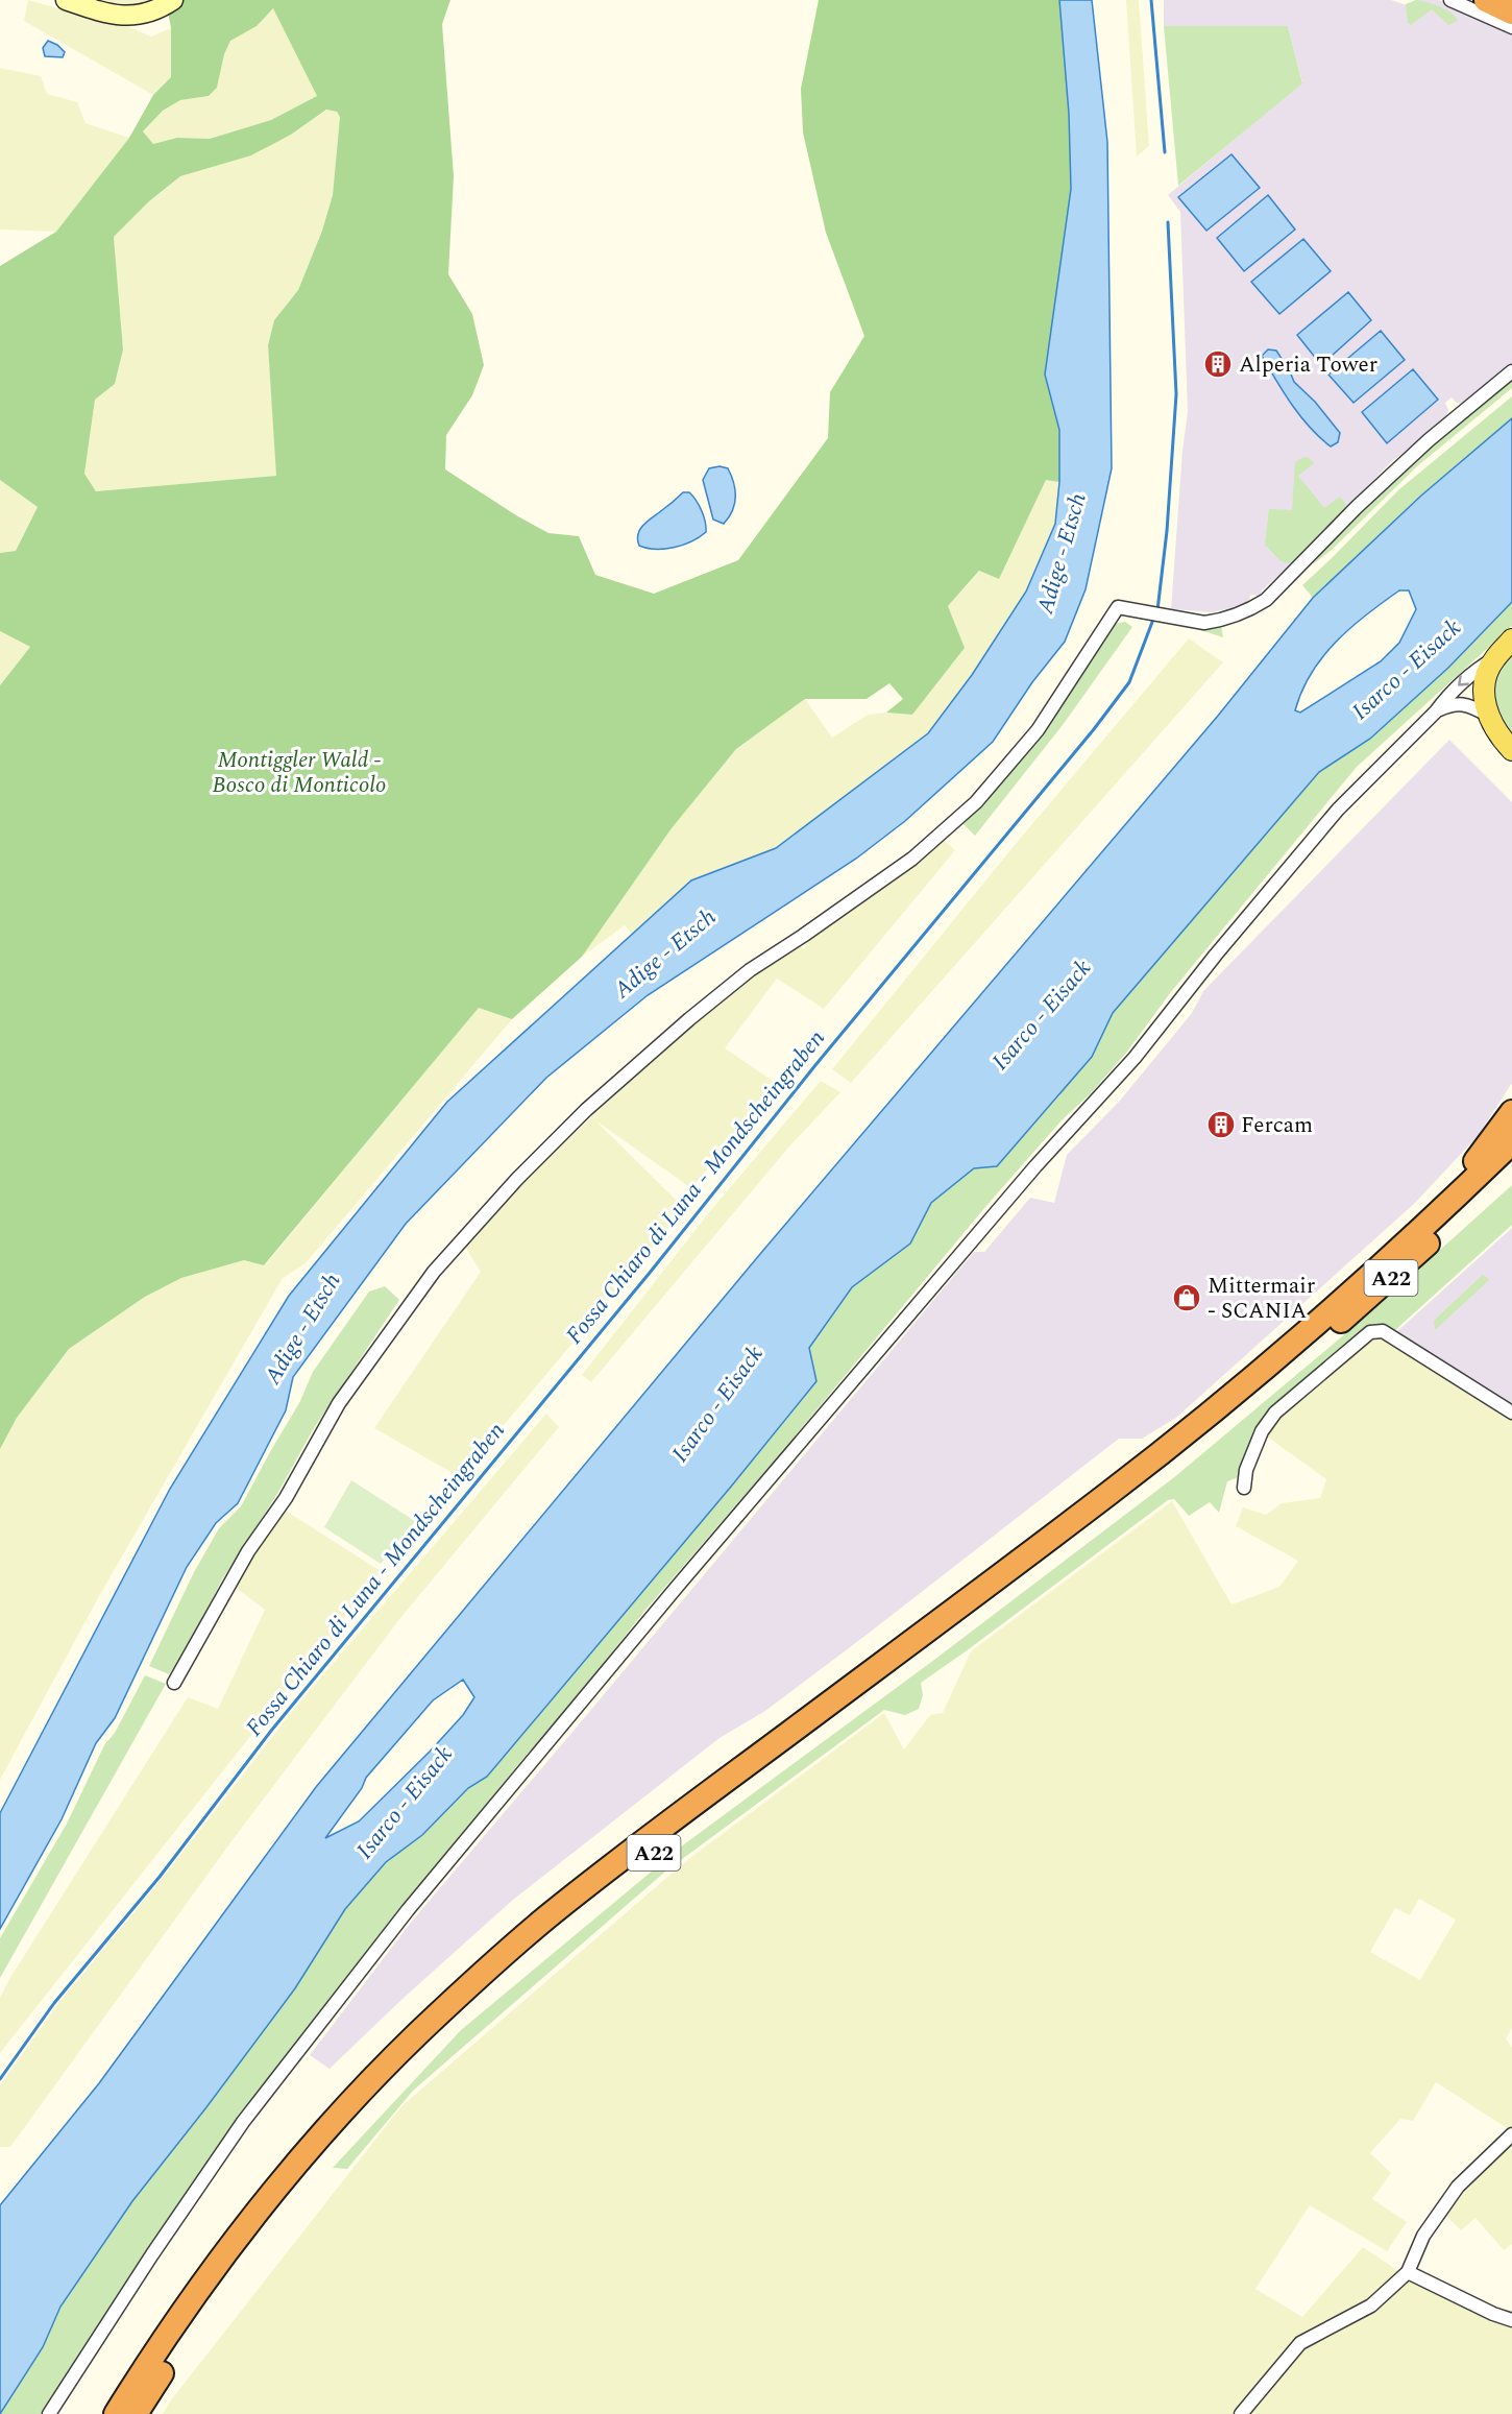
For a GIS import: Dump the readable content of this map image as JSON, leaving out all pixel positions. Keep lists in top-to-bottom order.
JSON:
{
  "streets": {
    "highway": ["A22"]
  },
  "water": ["Adige - Etsch", "Isarco - Eisack", "Fossa Chiaro di Luna - Mondscheingraben"],
  "parks": ["Montiggler Wald - Bosco di Monticolo"],
  "places": {
    "building": ["Alperia Tower", "Fercam"],
    "shop": ["Mittermair - SCANIA"]
  }
}
